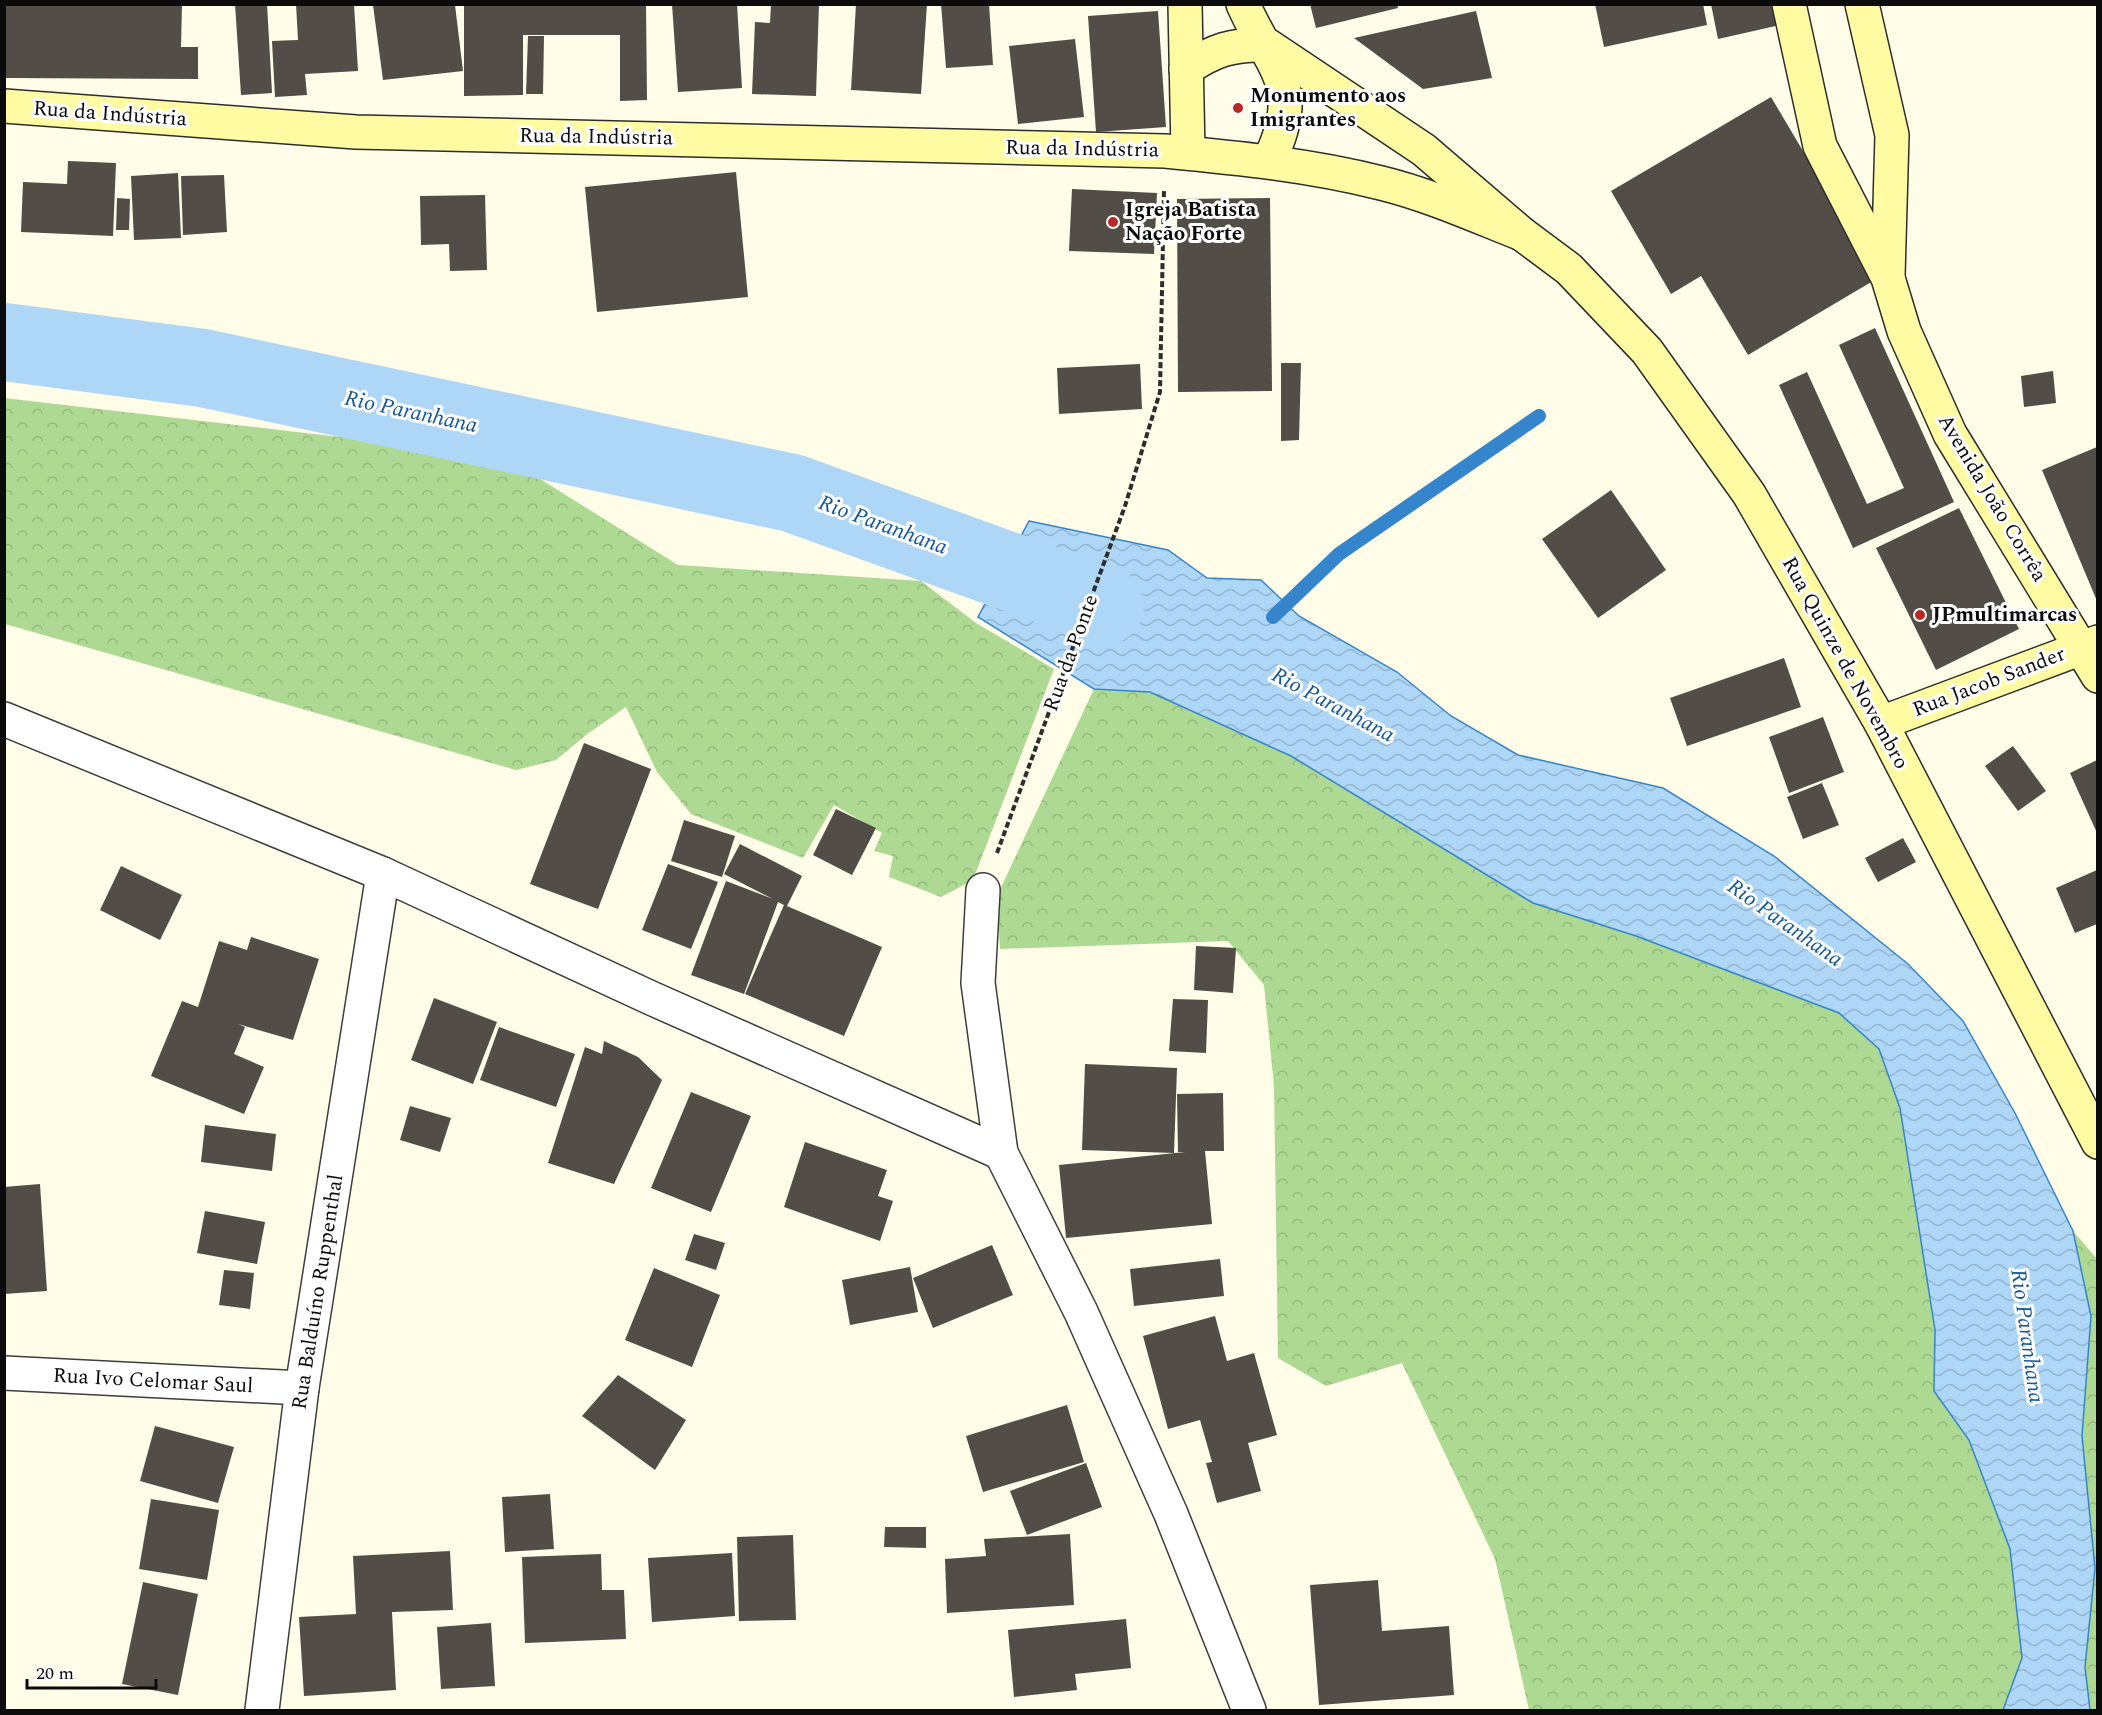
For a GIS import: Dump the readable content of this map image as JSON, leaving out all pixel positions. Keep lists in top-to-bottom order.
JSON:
{
  "streets": {
    "main road": [
      "Rua da Indústria",
      "Avenida João Corrêa",
      "Rua Quinze de Novembro",
      "Rua Jacob Sander"
    ],
    "street": ["Rua Balduíno Ruppenthal", "Rua Ivo Celomar Saul"],
    "path": ["Rua da Ponte"]
  },
  "crossings": [
    ["Rua da Indústria", "Rua da Ponte"],
    ["Rua da Indústria", "Rua Quinze de Novembro"],
    ["Avenida João Corrêa", "Rua Jacob Sander"],
    ["Rua da Ponte", "Rua Quinze de Novembro"],
    ["Rua Quinze de Novembro", "Rua Jacob Sander"],
    ["Rua Balduíno Ruppenthal", "Rua Ivo Celomar Saul"]
  ],
  "water": ["Rio Paranhana"],
  "places": ["Monumento aos Imigrantes", "Igreja Batista Nação Forte", "JPmultimarcas"],
  "scale_bar": "20 m"
}
